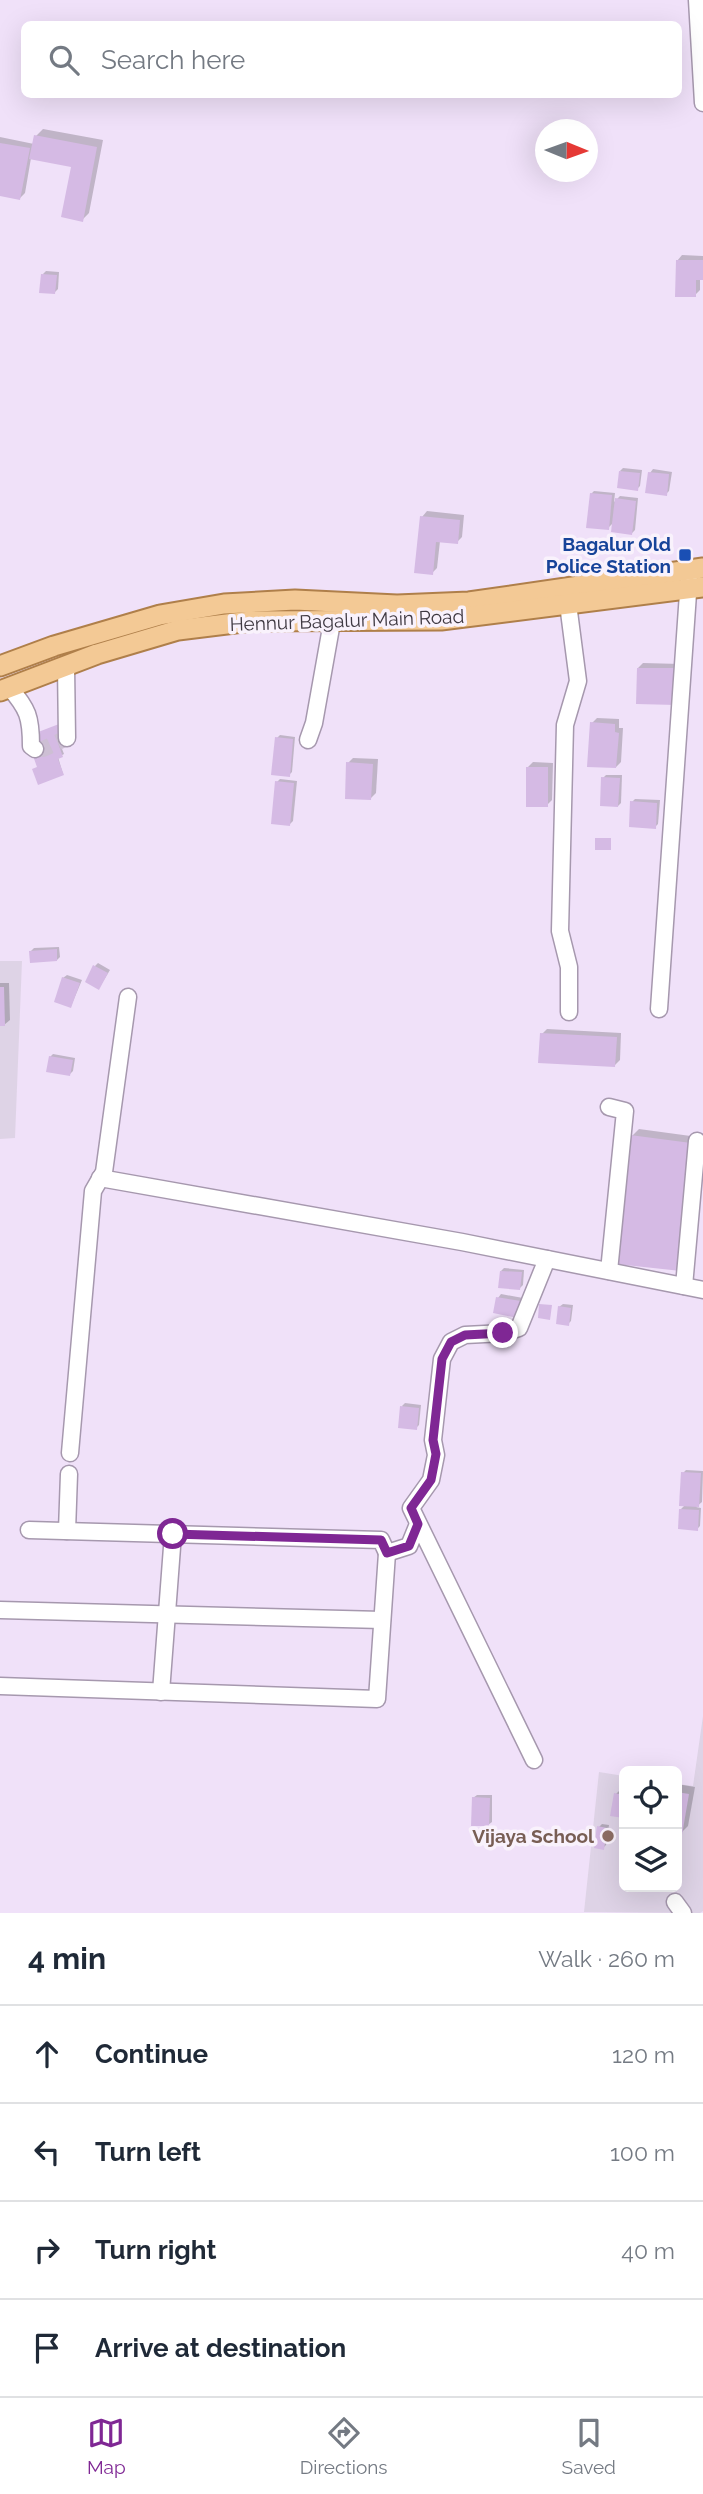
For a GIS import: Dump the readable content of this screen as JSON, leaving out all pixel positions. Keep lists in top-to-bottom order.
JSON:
{
  "streets": {
    "main road": ["Hennur Bagalur Main Road"]
  },
  "places": {
    "transit": ["Bagalur Old Police Station"],
    "other": ["Vijaya School"]
  },
  "north": "right",
  "page": {
    "search": "Search here",
    "heading": ["4 min", "Walk · 260 m"],
    "list": [
      ["Continue", "120 m"],
      ["Turn left", "100 m"],
      ["Turn right", "40 m"],
      "Arrive at destination"
    ],
    "nav": ["Map", "Directions", "Saved"]
  }
}
